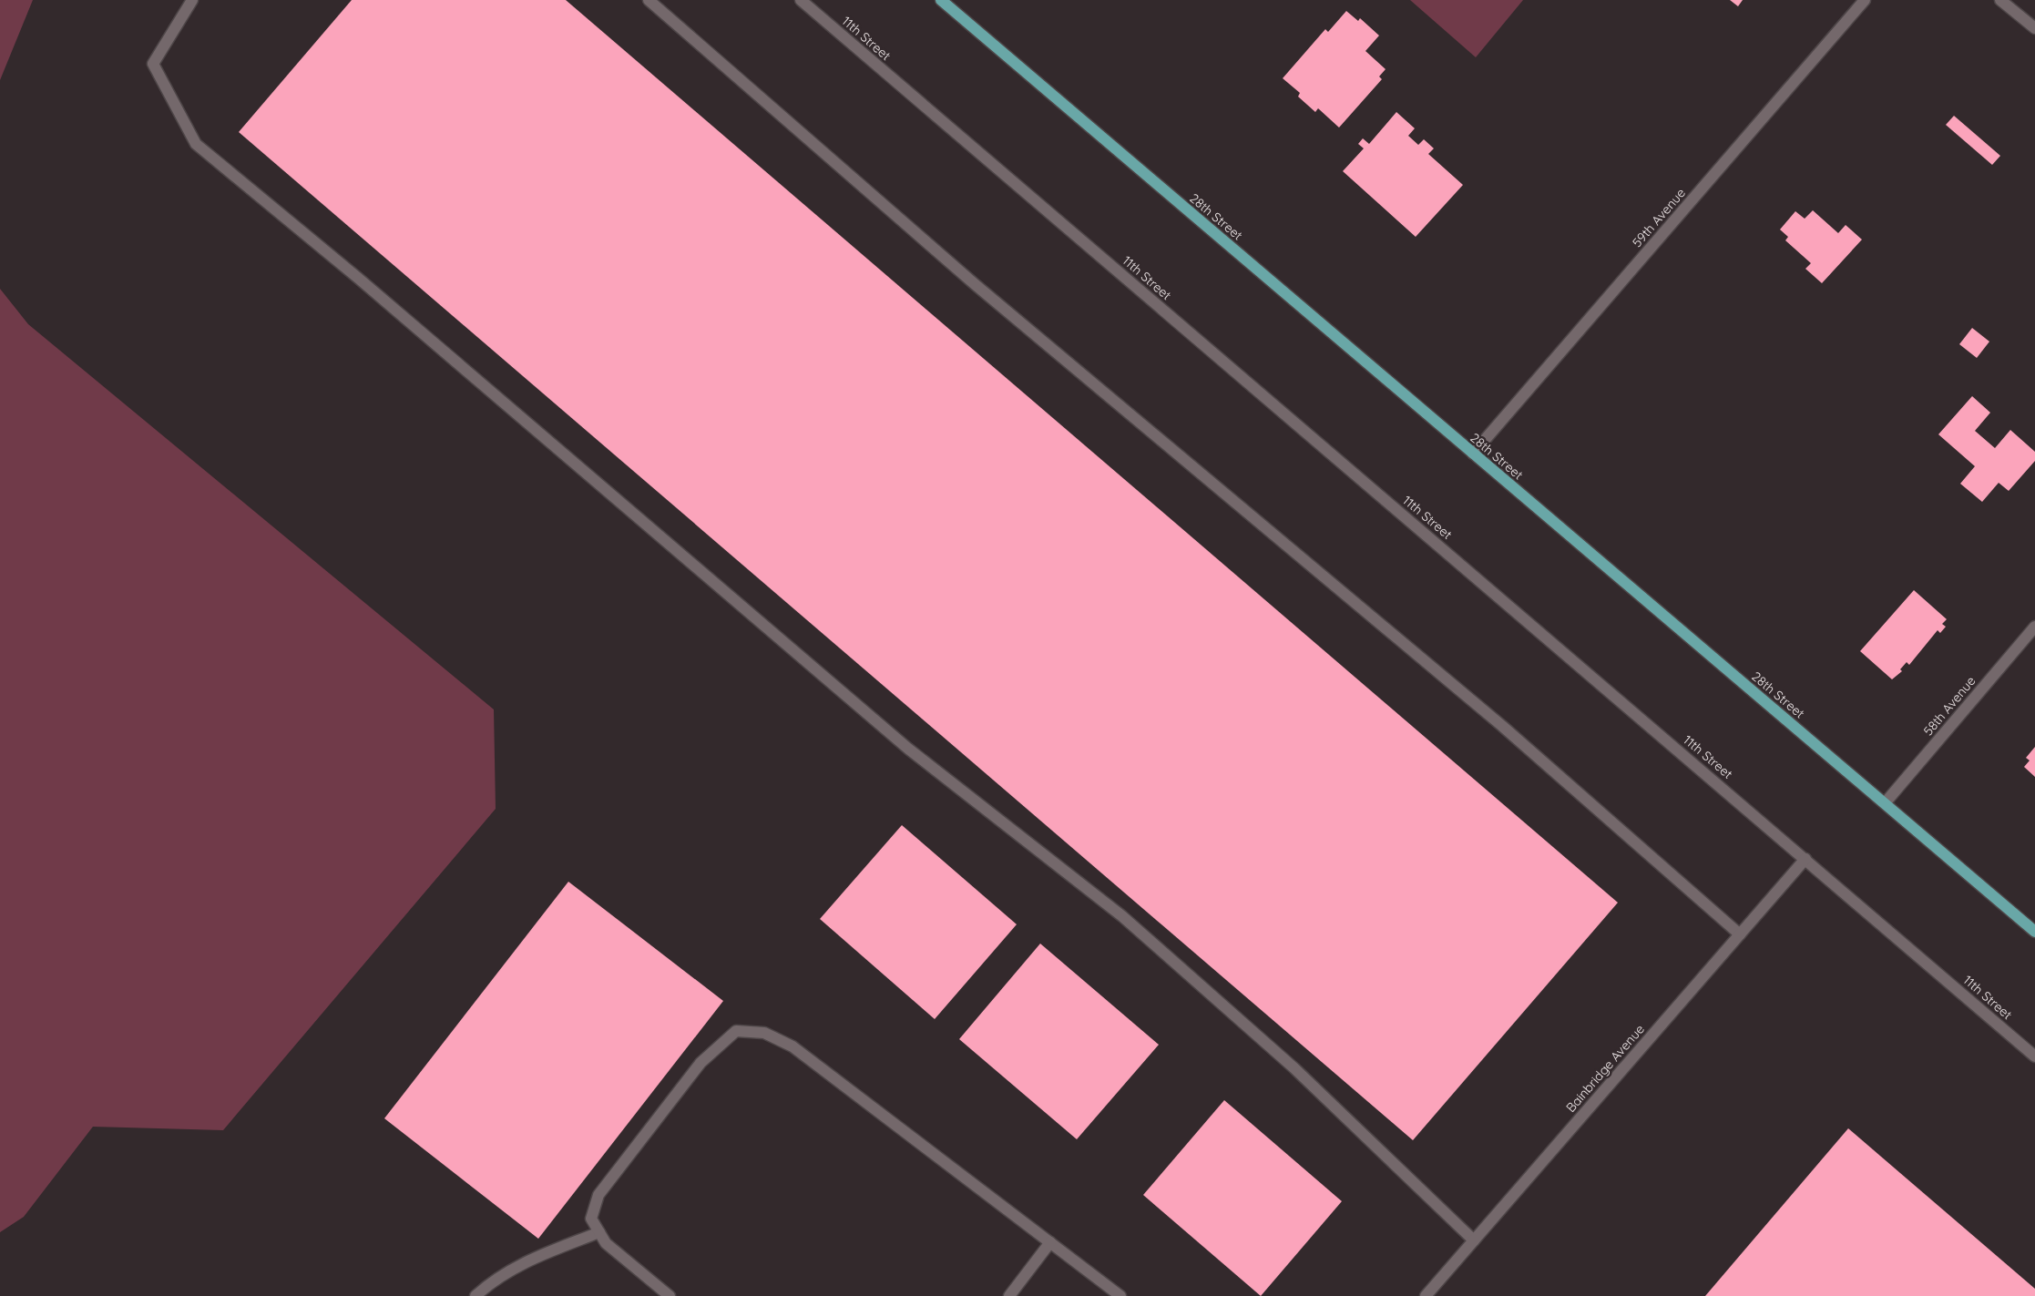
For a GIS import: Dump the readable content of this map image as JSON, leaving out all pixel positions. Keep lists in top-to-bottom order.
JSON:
{
  "streets": {
    "main road": ["28th Street"],
    "street": [
      "11th Street",
      "59th Avenue",
      "58th Avenue",
      "Bainbridge Avenue"
    ]
  },
  "crossings": [
    ["11th Street", "Bainbridge Avenue"],
    ["28th Street", "59th Avenue"],
    ["28th Street", "58th Avenue"]
  ]
}
